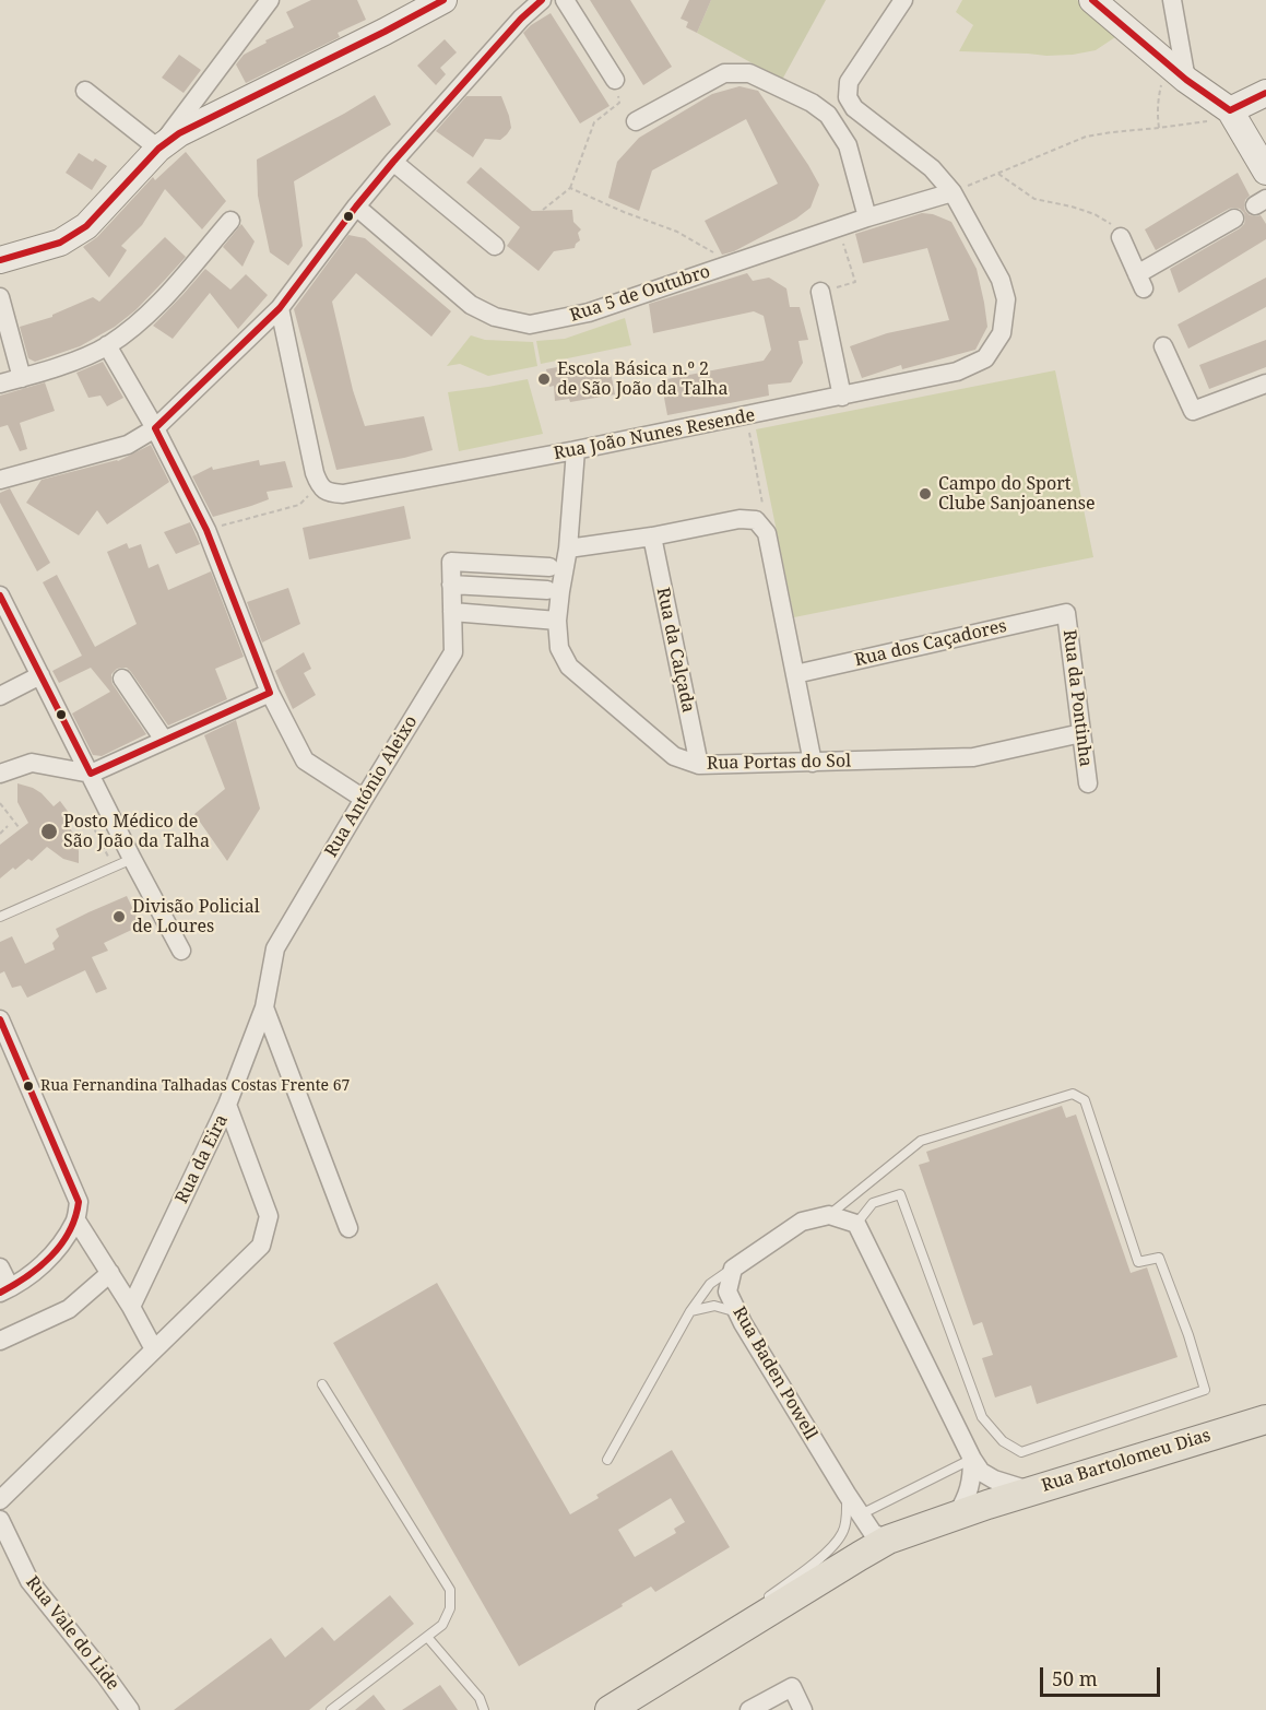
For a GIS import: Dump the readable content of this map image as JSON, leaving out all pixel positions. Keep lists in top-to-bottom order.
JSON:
{
  "streets": {
    "main road": ["Rua Bartolomeu Dias"],
    "street": [
      "Rua 5 de Outubro",
      "Rua João Nunes Resende",
      "Rua dos Caçadores",
      "Rua da Calçada",
      "Rua da Pontinha",
      "Rua Portas do Sol",
      "Rua António Aleixo",
      "Rua da Eira",
      "Rua Baden Powell",
      "Rua Vale do Lide"
    ]
  },
  "crossings": [
    ["Rua 5 de Outubro", "Rua João Nunes Resende"],
    ["Rua João Nunes Resende", "Rua Portas do Sol"],
    ["Rua dos Caçadores", "Rua da Pontinha"],
    ["Rua da Calçada", "Rua Portas do Sol"],
    ["Rua da Pontinha", "Rua Portas do Sol"],
    ["Rua António Aleixo", "Rua da Eira"],
    ["Rua Baden Powell", "Rua Bartolomeu Dias"]
  ],
  "places": [
    "Escola Básica n.º 2 de São João da Talha",
    "Campo do Sport Clube Sanjoanense",
    "Posto Médico de São João da Talha",
    "Divisão Policial de Loures",
    "Rua Fernandina Talhadas Costas Frente 67"
  ],
  "scale_bar": "50 m"
}
